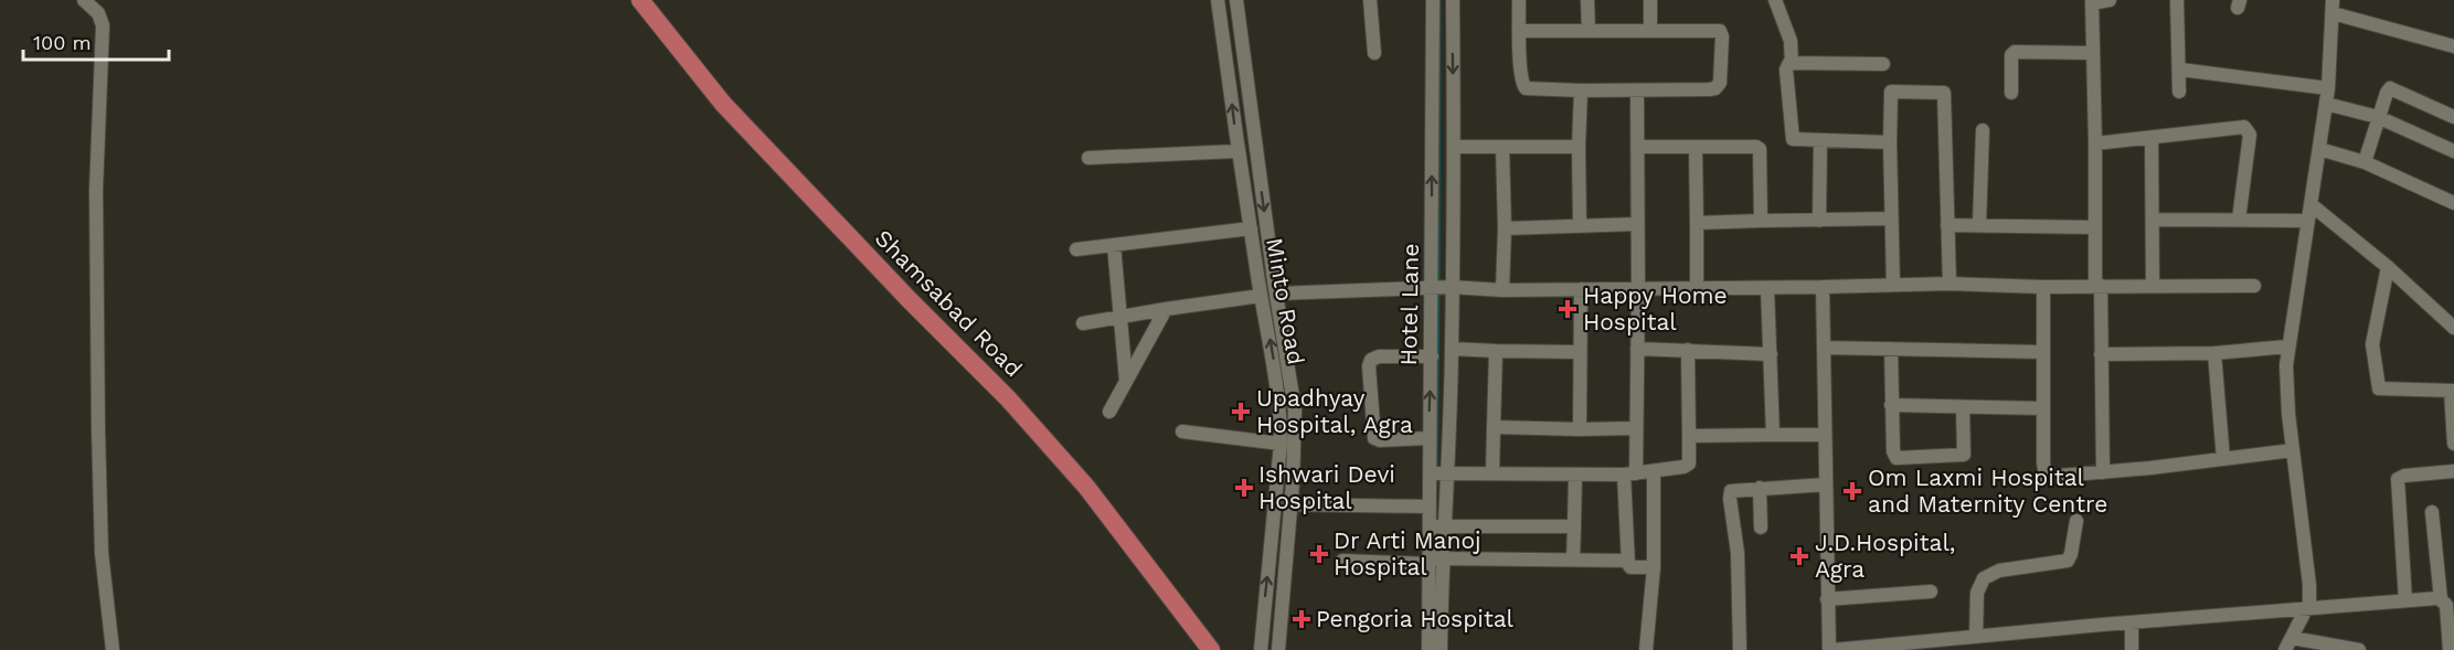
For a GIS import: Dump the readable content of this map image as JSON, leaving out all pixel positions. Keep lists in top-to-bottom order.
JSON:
{
  "streets": {
    "main road": ["Shamsabad Road"],
    "street": ["Minto Road", "Hotel Lane"]
  },
  "places": {
    "health": [
      "Happy Home Hospital",
      "Upadhyay Hospital, Agra",
      "Ishwari Devi Hospital",
      "Om Laxmi Hospital and Maternity Centre",
      "Dr Arti Manoj Hospital",
      "J.D.Hospital, Agra",
      "Pengoria Hospital"
    ]
  },
  "scale_bar": "100 m"
}
